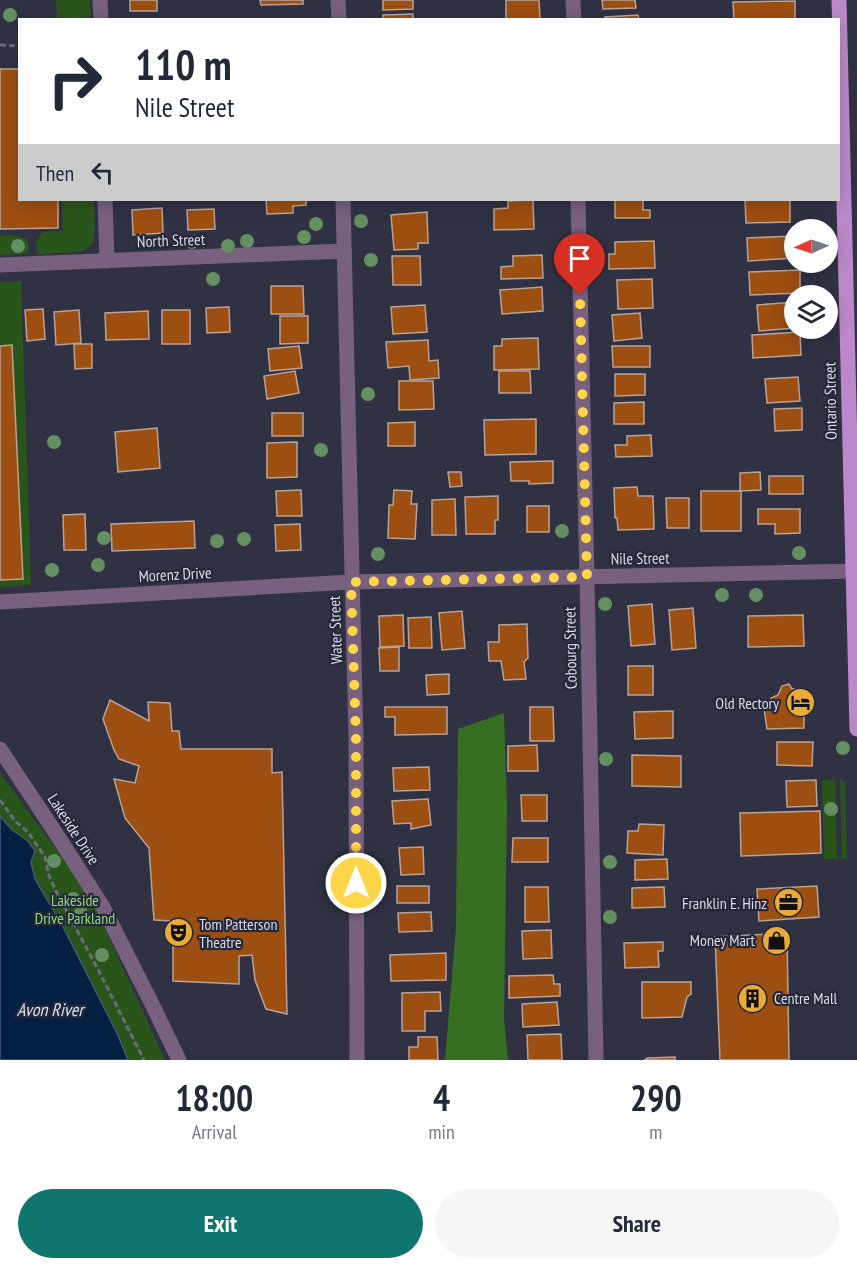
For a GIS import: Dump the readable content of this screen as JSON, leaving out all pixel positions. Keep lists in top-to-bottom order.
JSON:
{
  "streets": {
    "main road": ["Ontario Street"],
    "street": [
      "North Street",
      "Nile Street",
      "Morenz Drive",
      "Water Street",
      "Cobourg Street",
      "Lakeside Drive"
    ]
  },
  "crossings": [
    ["North Street", "Water Street"],
    ["Ontario Street", "Nile Street"],
    ["Nile Street", "Morenz Drive"],
    ["Nile Street", "Water Street"],
    ["Nile Street", "Cobourg Street"],
    ["Morenz Drive", "Water Street"]
  ],
  "water": ["Avon River"],
  "parks": ["Lakeside Drive Parkland"],
  "places": {
    "hotel": ["Old Rectory"],
    "office": ["Franklin E. Hinz"],
    "theatre": ["Tom Patterson Theatre"],
    "shop": ["Money Mart"],
    "building": ["Centre Mall"]
  },
  "north": "left",
  "page": {
    "turn": ["110 m", "Nile Street"],
    "then": "Then",
    "eta": [
      "18:00",
      "Arrival",
      "4",
      "min",
      "290",
      "m"
    ],
    "buttons": ["Exit", "Share"]
  }
}
